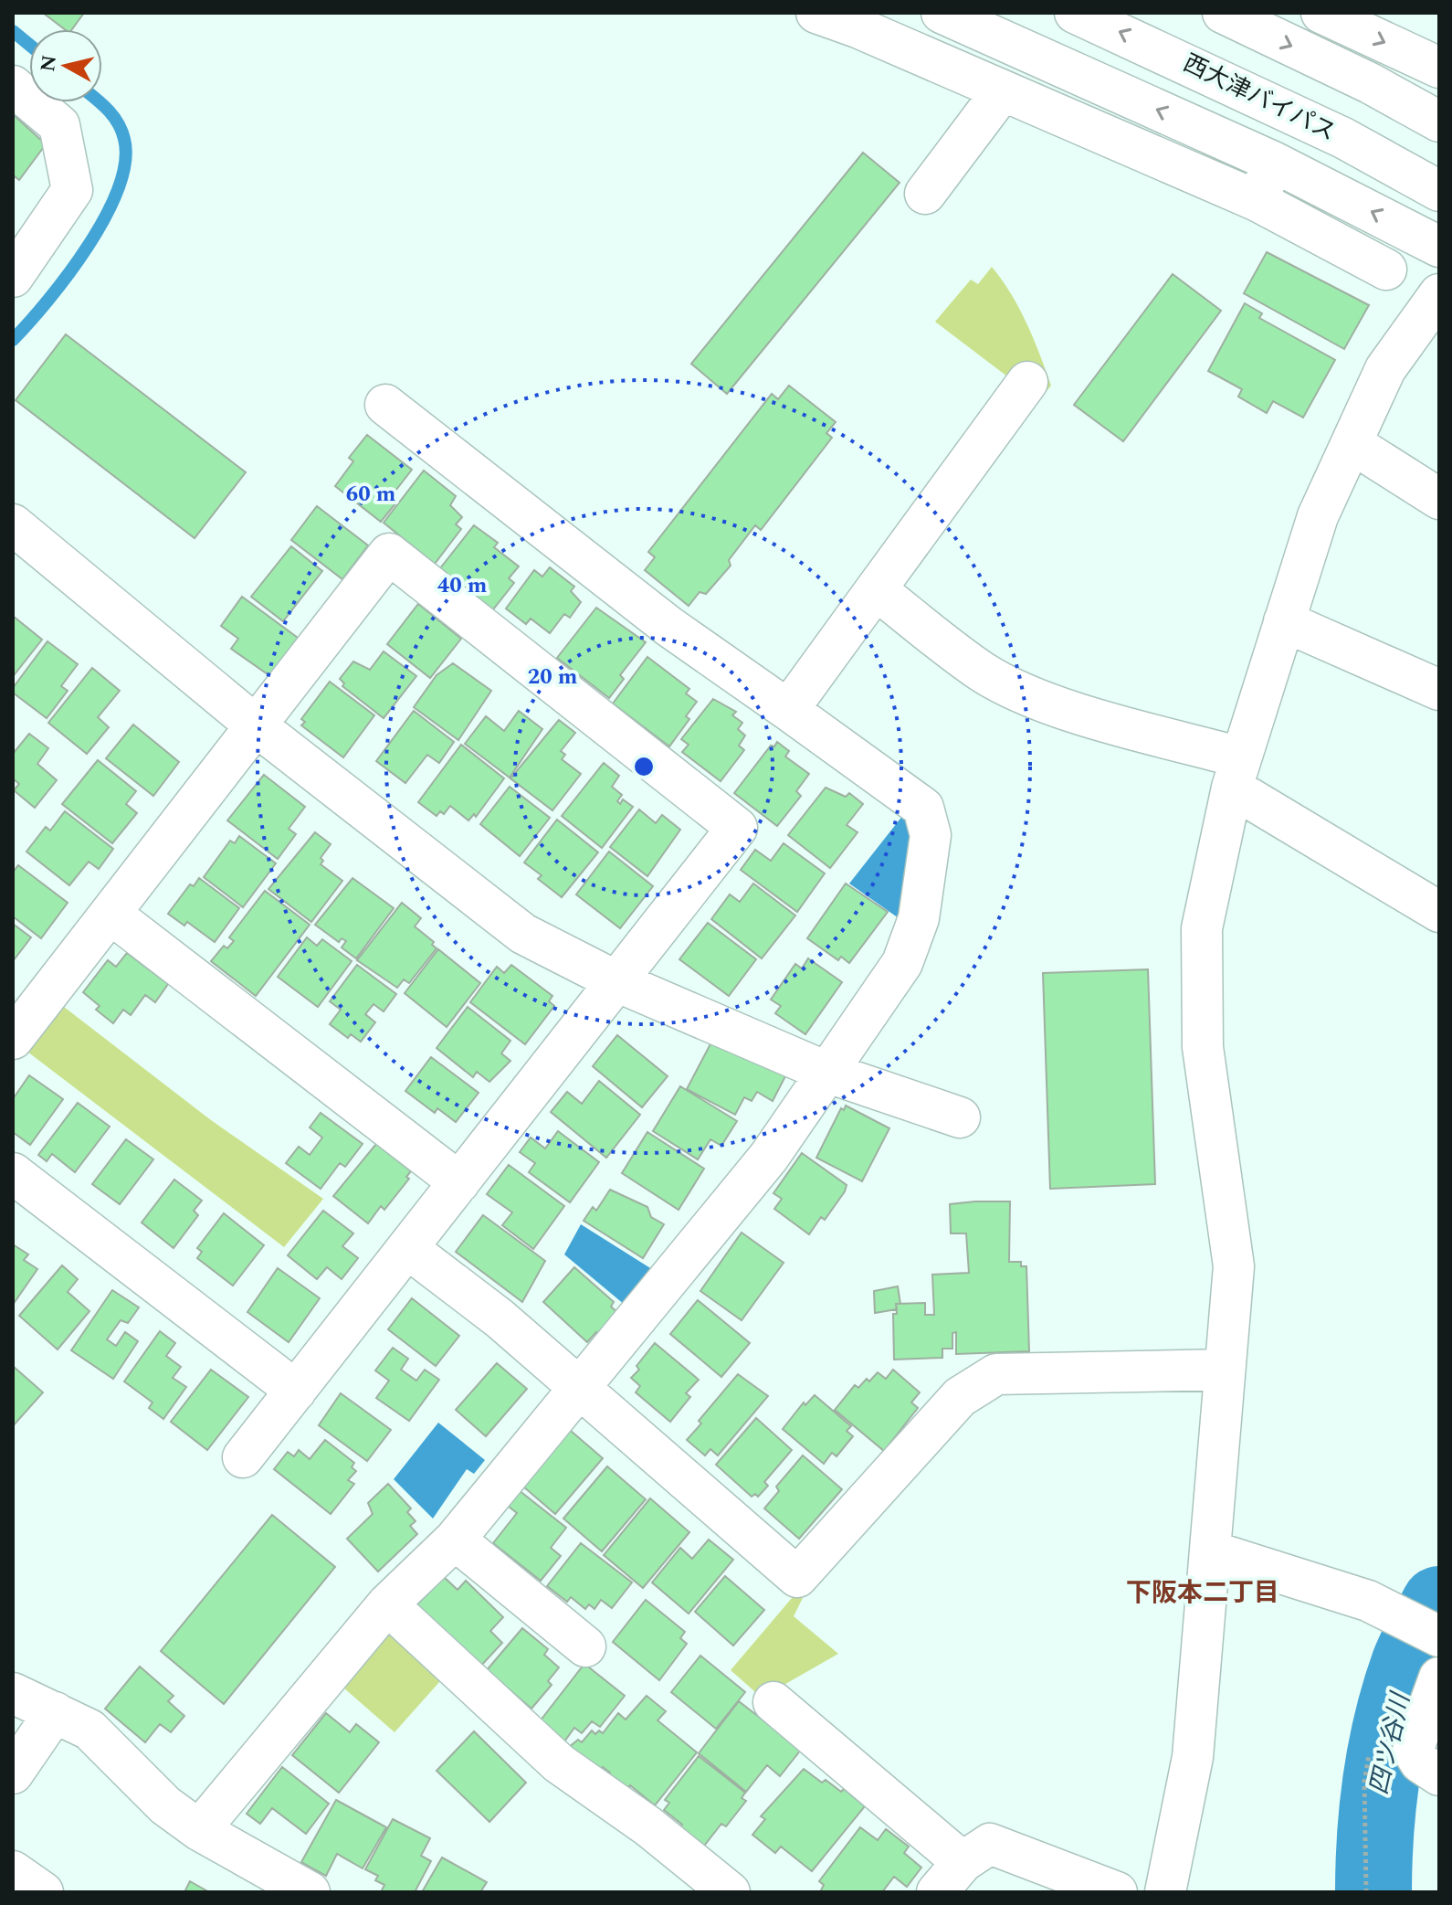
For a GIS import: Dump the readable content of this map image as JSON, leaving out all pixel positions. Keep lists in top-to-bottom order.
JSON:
{
  "streets": {
    "main road": ["西大津バイパス"]
  },
  "districts": ["下阪本二丁目"],
  "water": ["四ツ谷川"],
  "north": "left",
  "rings": ["60 m", "40 m", "20 m"]
}
